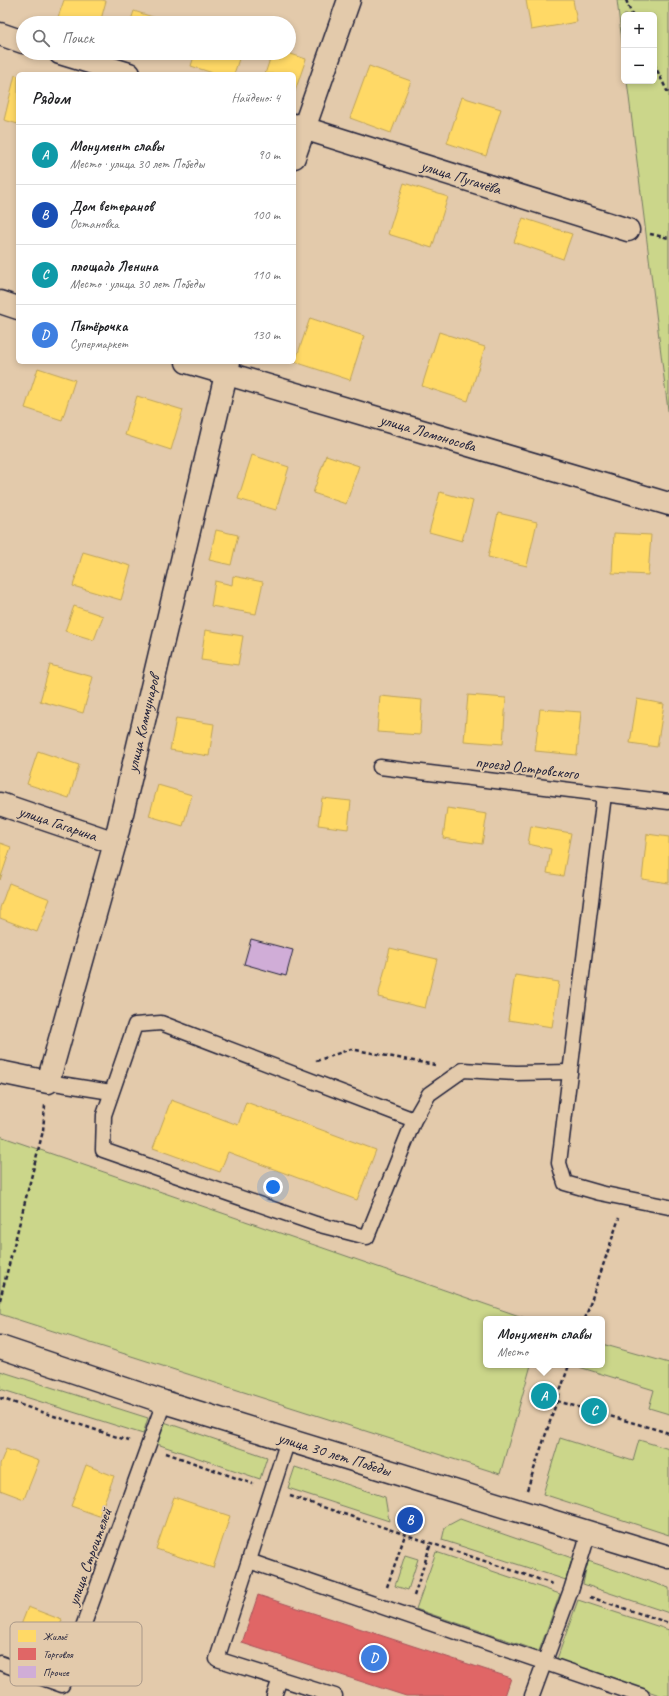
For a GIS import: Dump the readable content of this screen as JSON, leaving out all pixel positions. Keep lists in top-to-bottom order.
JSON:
{
  "streets": {
    "street": [
      "улица Пугачёва",
      "улица Ломоносова",
      "улица Коммунаров",
      "улица Гагарина",
      "улица 30 лет Победы"
    ],
    "lane": ["проезд Островского", "улица Строителей"]
  },
  "crossings": [
    ["улица Ломоносова", "улица Коммунаров"],
    ["улица Коммунаров", "улица Гагарина"],
    ["улица 30 лет Победы", "улица Строителей"]
  ],
  "legend": ["Жильё", "Торговля", "Прочее"],
  "page": {
    "map_buttons": ["+", "−"],
    "search": "Поиск",
    "heading": ["Рядом", "Найдено: 4"],
    "list": [
      {
        "mark": "A",
        "name": "Монумент славы",
        "note": "Место · улица 30 лет Победы",
        "value": "90 m"
      },
      {
        "mark": "B",
        "name": "Дом ветеранов",
        "note": "Остановка",
        "value": "100 m"
      },
      {
        "mark": "C",
        "name": "площадь Ленина",
        "note": "Место · улица 30 лет Победы",
        "value": "110 m"
      },
      {
        "mark": "D",
        "name": "Пятёрочка",
        "note": "Супермаркет",
        "value": "130 m"
      }
    ],
    "popup": ["Монумент славы", "Место"],
    "pins": [
      "A",
      "C",
      "B",
      "D"
    ]
  }
}
